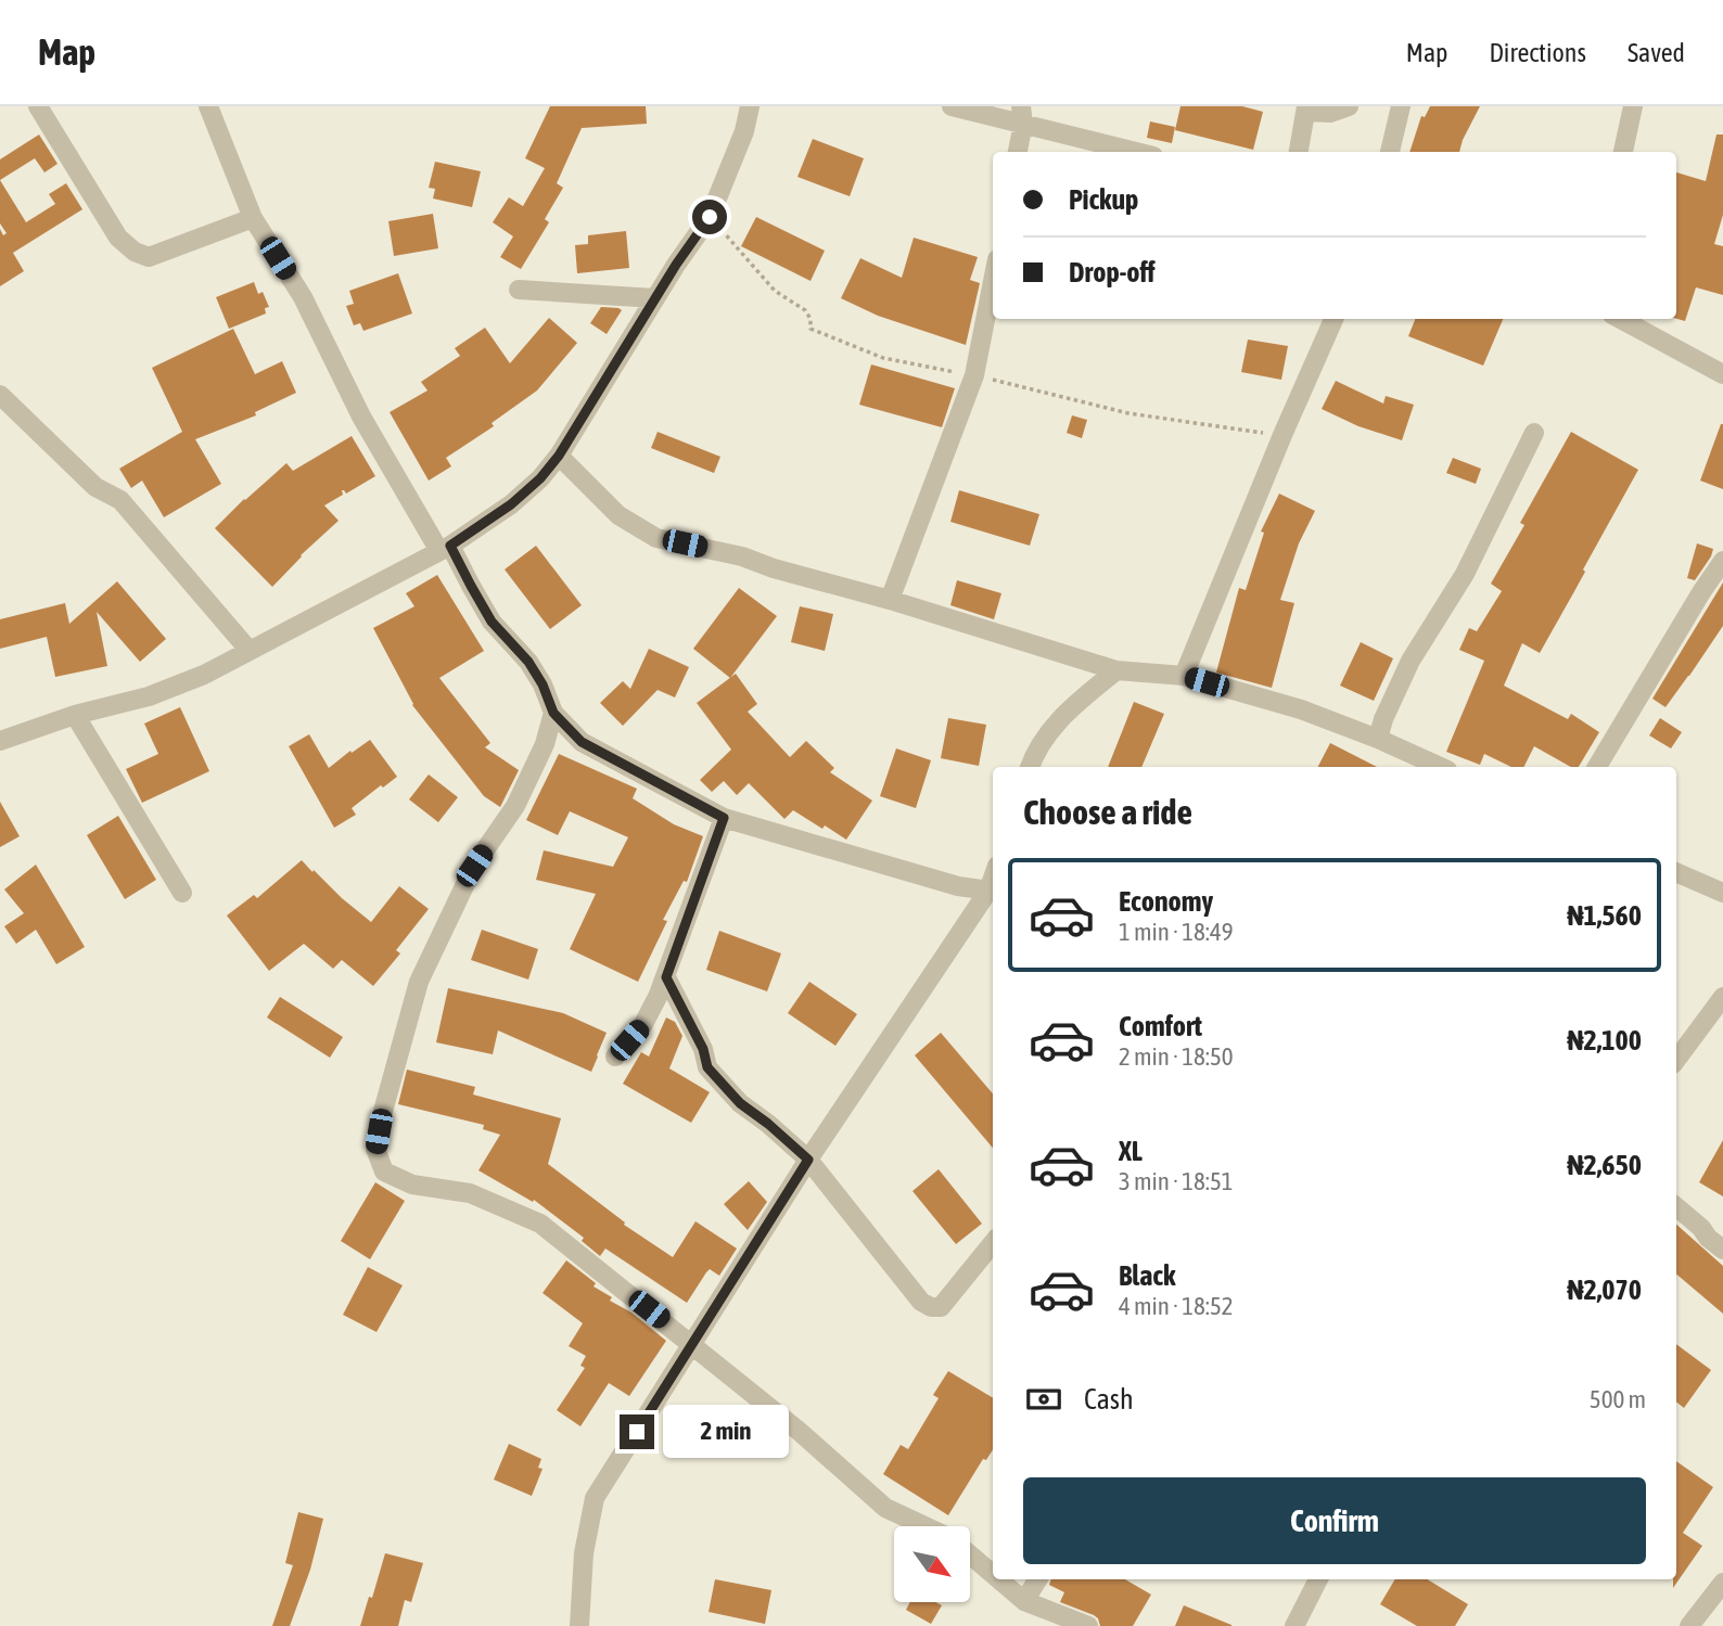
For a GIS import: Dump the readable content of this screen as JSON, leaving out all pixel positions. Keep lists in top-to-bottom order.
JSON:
{
  "north": "bottom right",
  "page": {
    "header": "Map",
    "nav": ["Map", "Directions", "Saved"],
    "banner": ["Pickup", "Drop-off"],
    "heading": "Choose a ride",
    "list": [
      {
        "name": "Economy",
        "note": "1 min · 18:49",
        "value": "₦1,560"
      },
      {
        "name": "Comfort",
        "note": "2 min · 18:50",
        "value": "₦2,100"
      },
      {
        "name": "XL",
        "note": "3 min · 18:51",
        "value": "₦2,650"
      },
      {
        "name": "Black",
        "note": "4 min · 18:52",
        "value": "₦2,070"
      }
    ],
    "pay": ["Cash", "500 m"],
    "bubble": "2 min",
    "buttons": "Confirm"
  }
}
